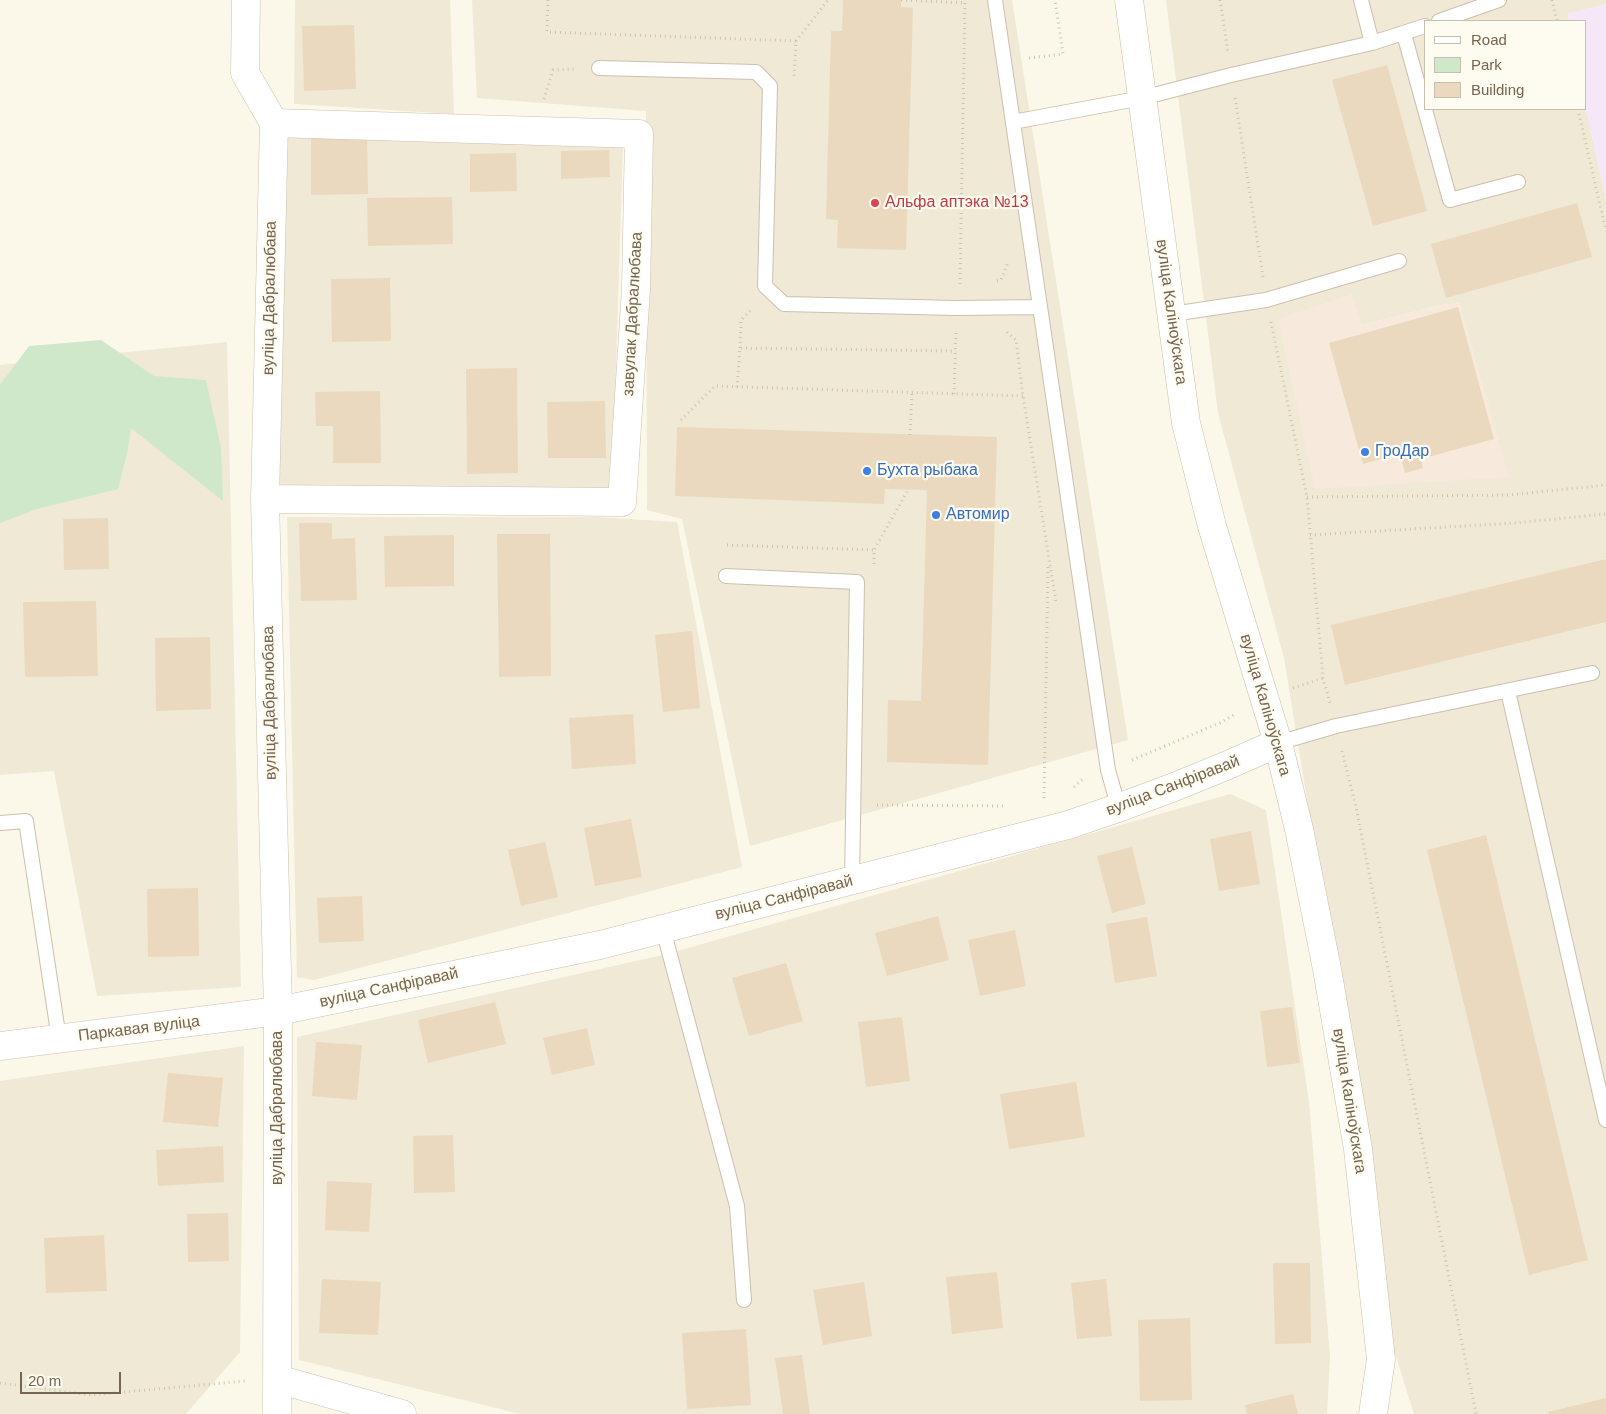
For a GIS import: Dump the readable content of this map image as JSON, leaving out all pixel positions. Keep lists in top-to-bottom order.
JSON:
{
  "streets": {
    "street": [
      "вуліца Дабралюбава",
      "вуліца Каліноўскага",
      "завулак Дабралюбава",
      "вуліца Санфіравай",
      "Паркавая вуліца"
    ]
  },
  "crossings": [
    ["вуліца Дабралюбава", "завулак Дабралюбава"],
    ["вуліца Дабралюбава", "вуліца Санфіравай"],
    ["вуліца Дабралюбава", "Паркавая вуліца"],
    ["вуліца Каліноўскага", "вуліца Санфіравай"],
    ["вуліца Санфіравай", "Паркавая вуліца"]
  ],
  "places": [
    "Альфа аптэка №13",
    "ГроДар",
    "Бухта рыбака",
    "Автомир"
  ],
  "legend": ["Road", "Park", "Building"],
  "scale_bar": "20 m"
}
